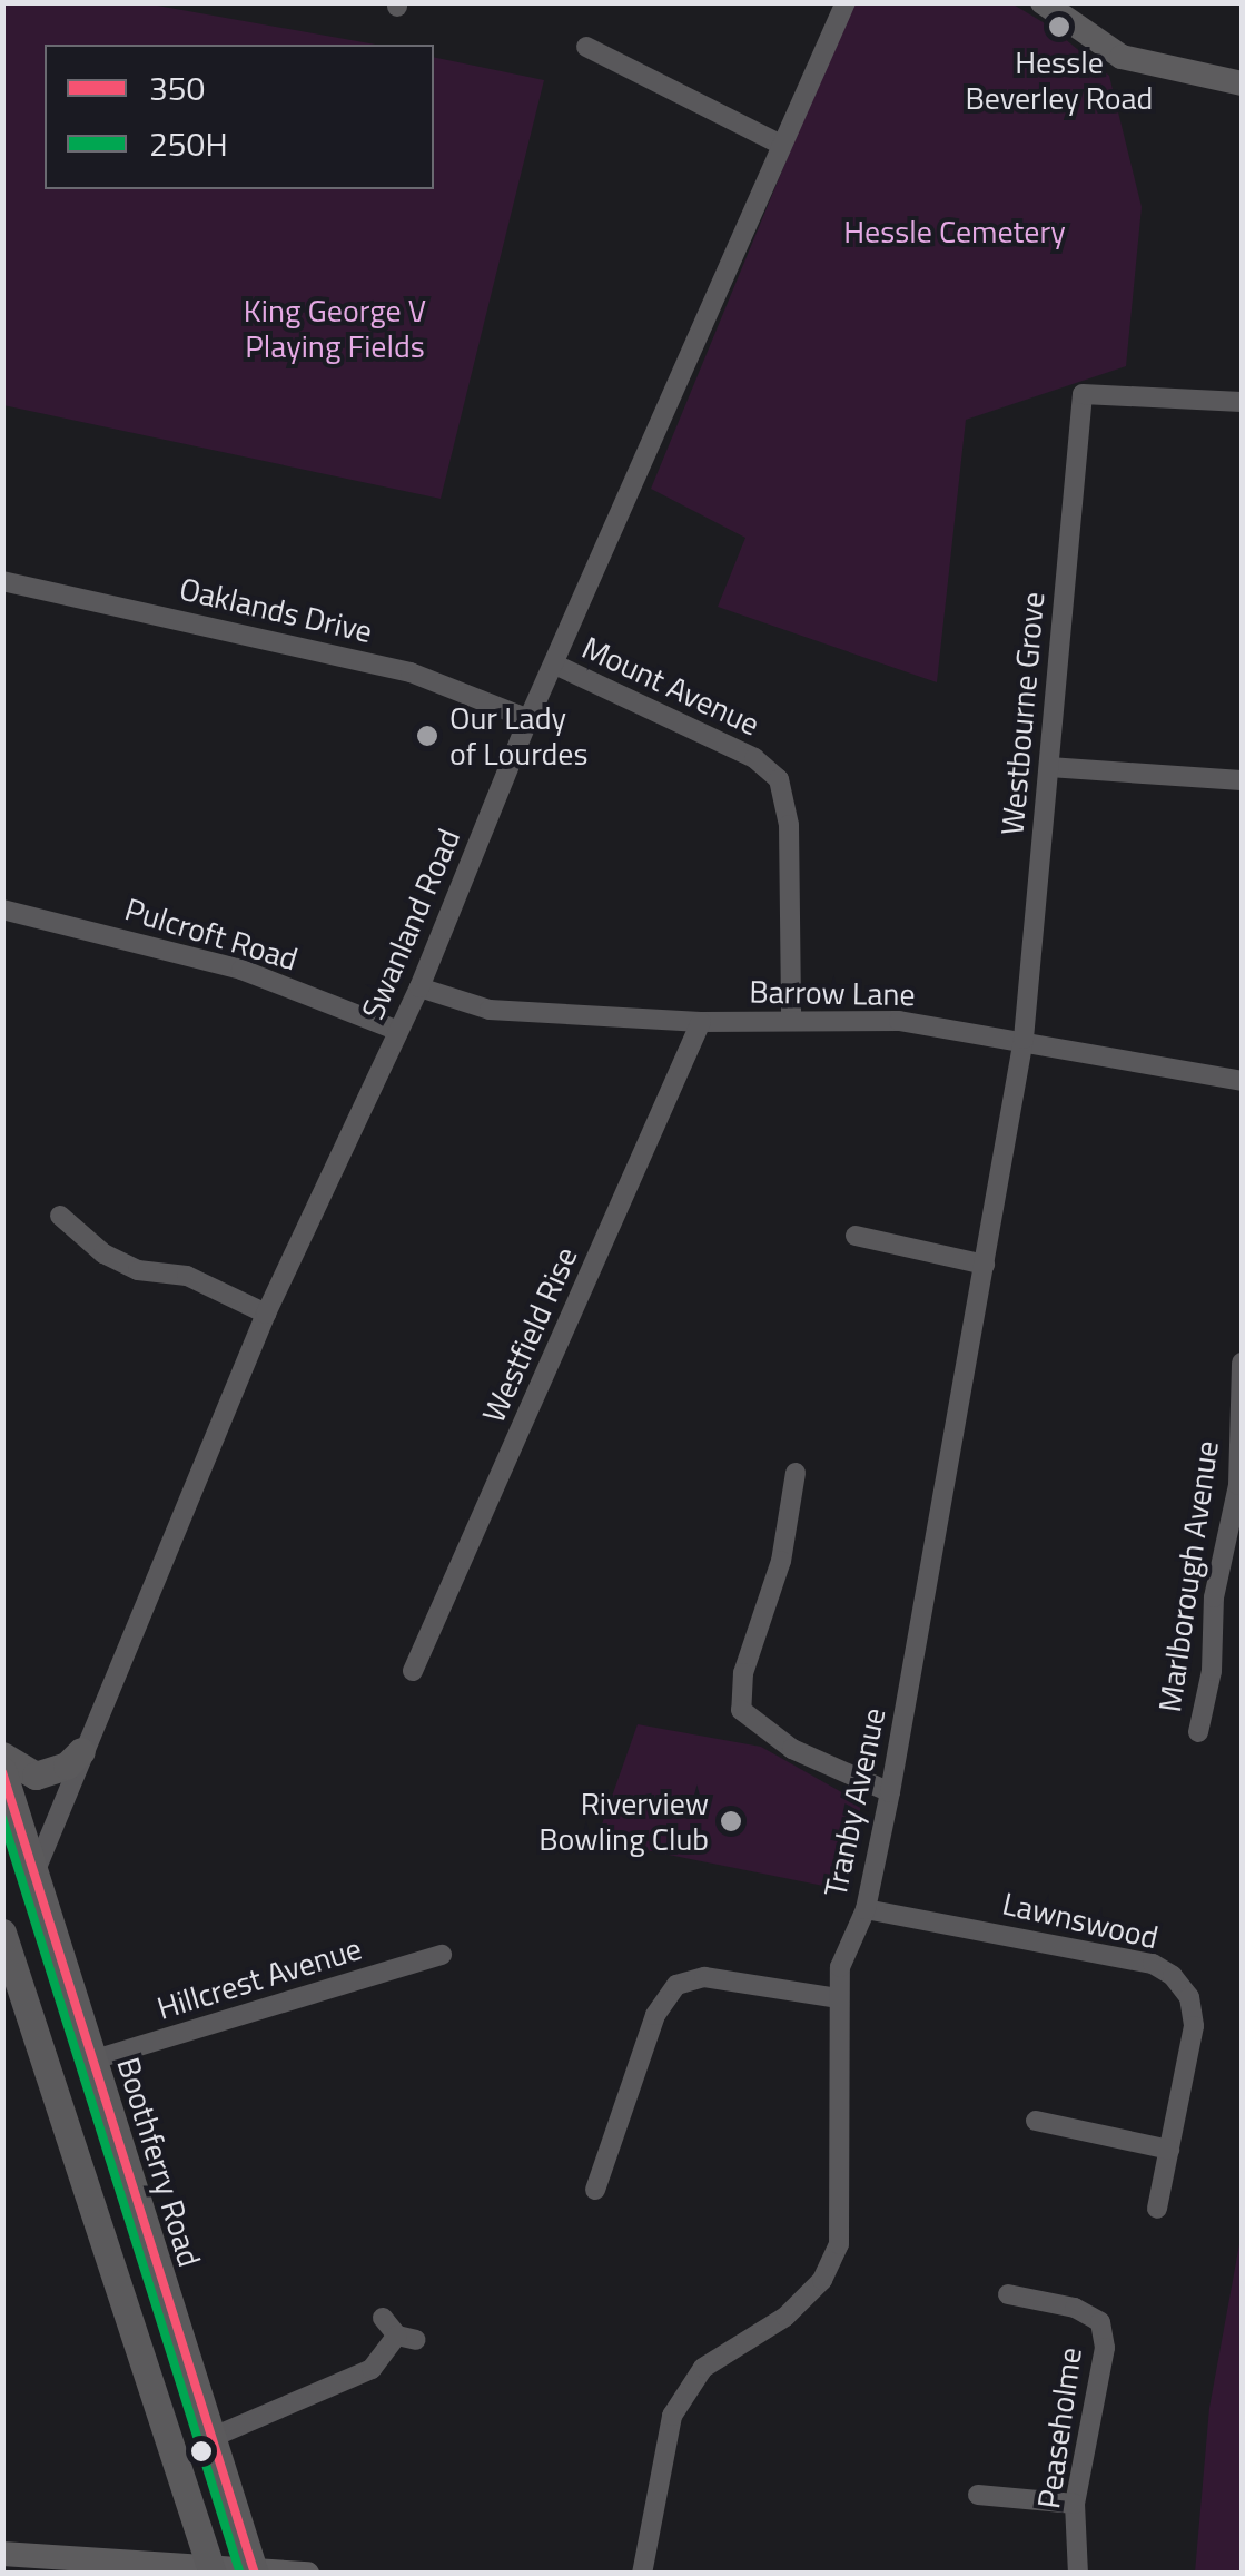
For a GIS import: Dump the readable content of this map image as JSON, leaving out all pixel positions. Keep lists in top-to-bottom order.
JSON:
{
  "streets": {
    "main road": ["Boothferry Road"],
    "street": [
      "Oaklands Drive",
      "Mount Avenue",
      "Westbourne Grove",
      "Swanland Road",
      "Pulcroft Road",
      "Barrow Lane",
      "Westfield Rise",
      "Marlborough Avenue",
      "Tranby Avenue",
      "Lawnswood",
      "Hillcrest Avenue",
      "Peaseholme"
    ]
  },
  "crossings": [
    ["Oaklands Drive", "Swanland Road"],
    ["Mount Avenue", "Swanland Road"],
    ["Mount Avenue", "Barrow Lane"],
    ["Westbourne Grove", "Barrow Lane"],
    ["Westbourne Grove", "Tranby Avenue"],
    ["Swanland Road", "Pulcroft Road"],
    ["Swanland Road", "Barrow Lane"],
    ["Swanland Road", "Boothferry Road"],
    ["Barrow Lane", "Westfield Rise"],
    ["Barrow Lane", "Tranby Avenue"],
    ["Tranby Avenue", "Lawnswood"],
    ["Hillcrest Avenue", "Boothferry Road"]
  ],
  "parks": ["Hessle Cemetery", "King George V Playing Fields"],
  "places": ["Hessle Beverley Road", "Our Lady of Lourdes", "Riverview Bowling Club"],
  "lines": ["transit line 350", "transit line 250H"],
  "legend": ["350", "250H"]
}
